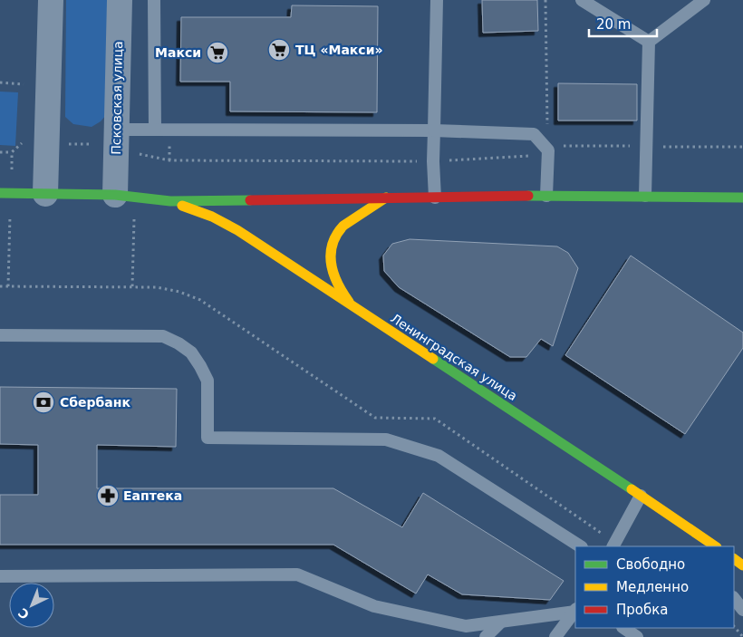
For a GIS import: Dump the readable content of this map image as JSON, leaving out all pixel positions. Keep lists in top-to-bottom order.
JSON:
{
  "streets": {
    "main road": ["Ленинградская улица"],
    "street": ["Псковская улица"]
  },
  "crossings": [
    ["Псковская улица", "Ленинградская улица"]
  ],
  "places": {
    "supermarket": ["ТЦ «Макси»", "Макси"],
    "bank": ["Сбербанк"],
    "pharmacy": ["Еаптека"]
  },
  "legend": ["Свободно", "Медленно", "Пробка"],
  "scale_bar": "20 m",
  "north": "bottom left"
}
